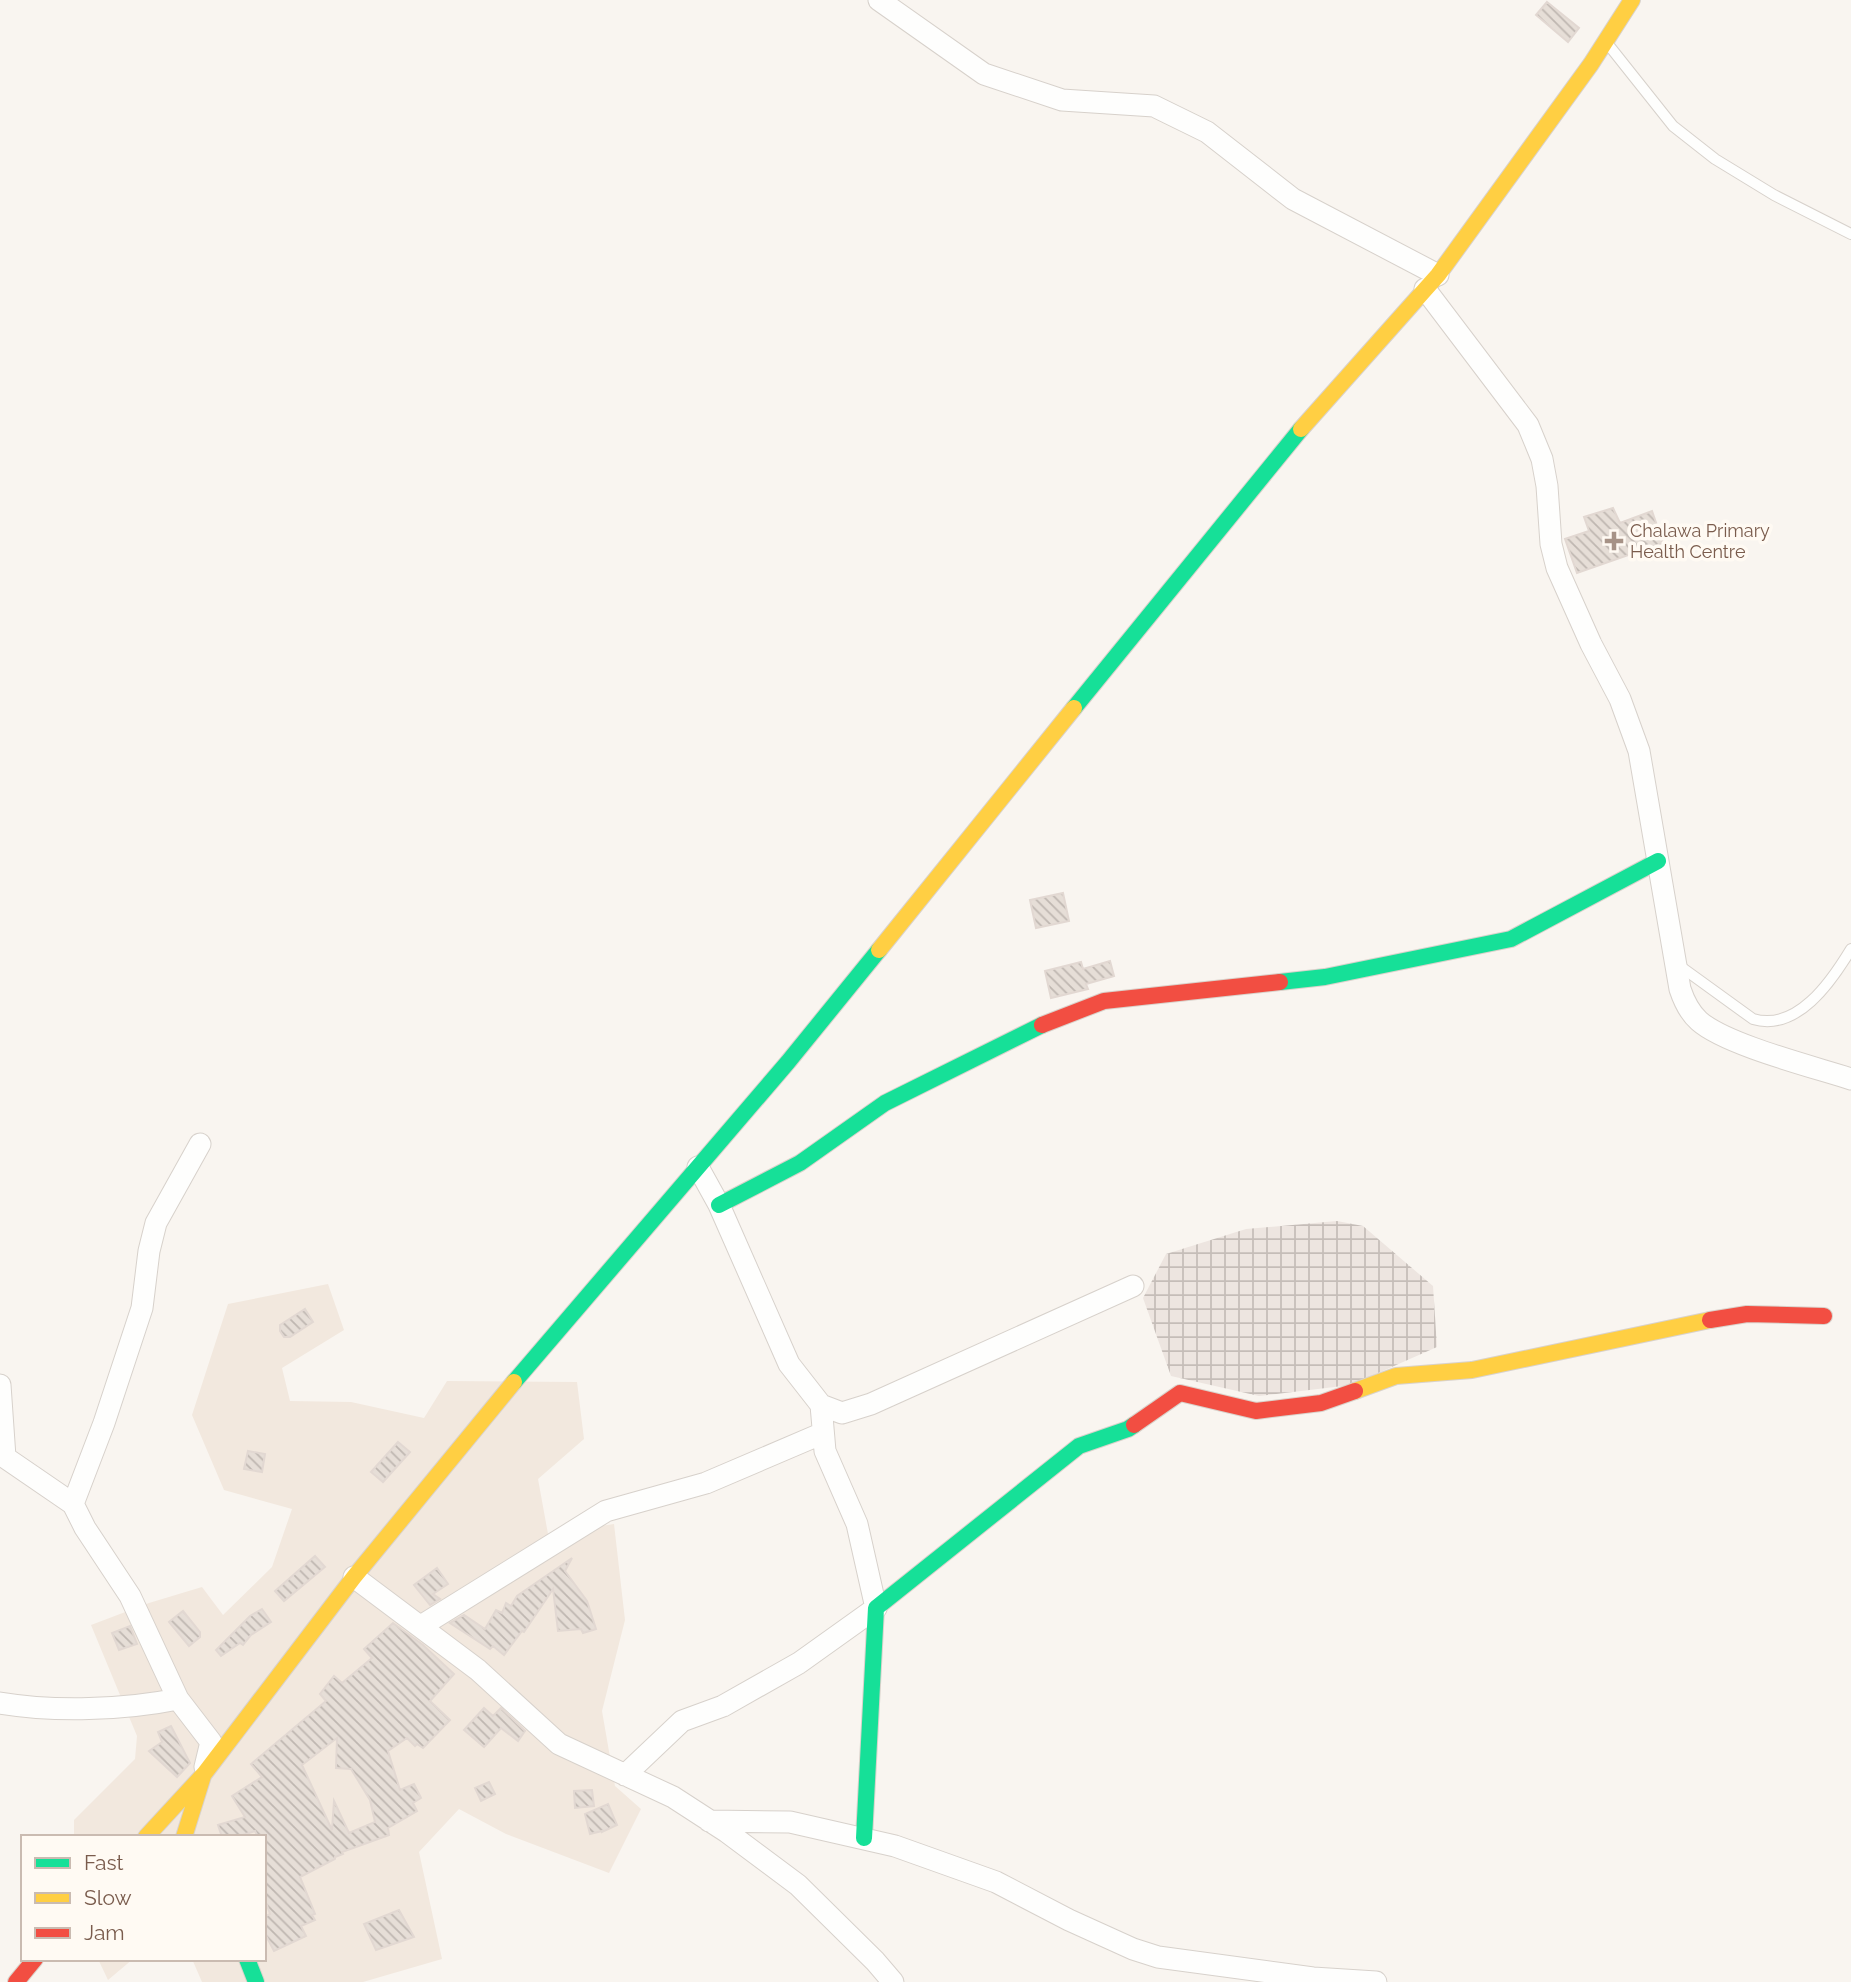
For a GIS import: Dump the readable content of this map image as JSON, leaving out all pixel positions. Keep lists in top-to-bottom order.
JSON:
{
  "places": {
    "health": ["Chalawa Primary Health Centre"]
  },
  "legend": ["Fast", "Slow", "Jam"]
}
